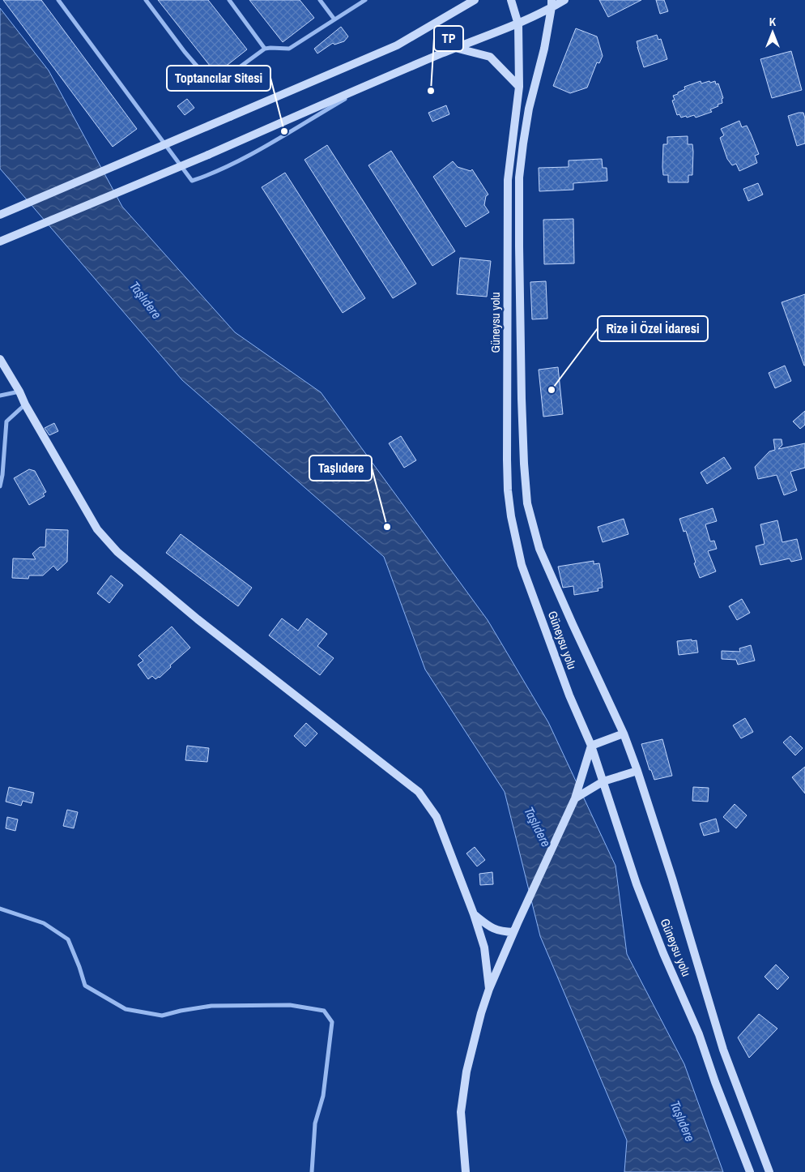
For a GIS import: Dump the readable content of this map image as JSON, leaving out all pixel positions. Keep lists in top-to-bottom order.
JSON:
{
  "streets": {
    "main road": ["Güneysu yolu"]
  },
  "water": ["Taşlıdere"],
  "places": [
    "TP",
    "Toptancılar Sitesi",
    "Rize İl Özel İdaresi",
    "Taşlıdere"
  ],
  "north": "top"
}
